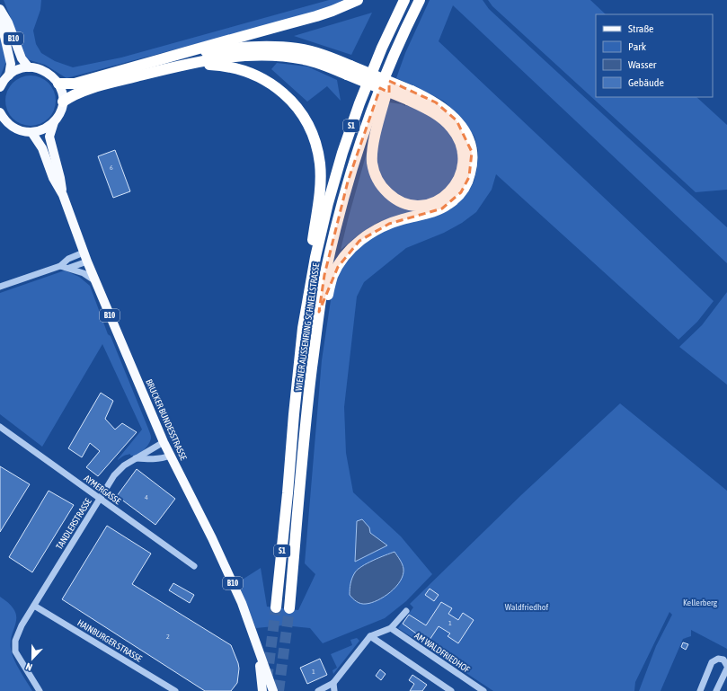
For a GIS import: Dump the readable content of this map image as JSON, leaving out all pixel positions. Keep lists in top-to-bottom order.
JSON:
{
  "streets": {
    "highway": ["S1", "WIENER AUSSENRING SCHNELLSTRASSE"],
    "main road": ["B10", "BRUCKER BUNDESSTRASSE"],
    "street": [
      "AYMERGASSE",
      "TANDLERSTRASSE",
      "HAINBURGER STRASSE",
      "AM WALDFRIEDHOF"
    ]
  },
  "crossings": [
    ["B10", "BRUCKER BUNDESSTRASSE"],
    ["BRUCKER BUNDESSTRASSE", "TANDLERSTRASSE"],
    ["AYMERGASSE", "TANDLERSTRASSE"],
    ["TANDLERSTRASSE", "HAINBURGER STRASSE"]
  ],
  "parks": ["Kellerberg", "Waldfriedhof"],
  "house_numbers": [
    "6",
    "4",
    "1",
    "2",
    "1"
  ],
  "legend": [
    "Straße",
    "Park",
    "Wasser",
    "Gebäude"
  ],
  "north": "bottom"
}
